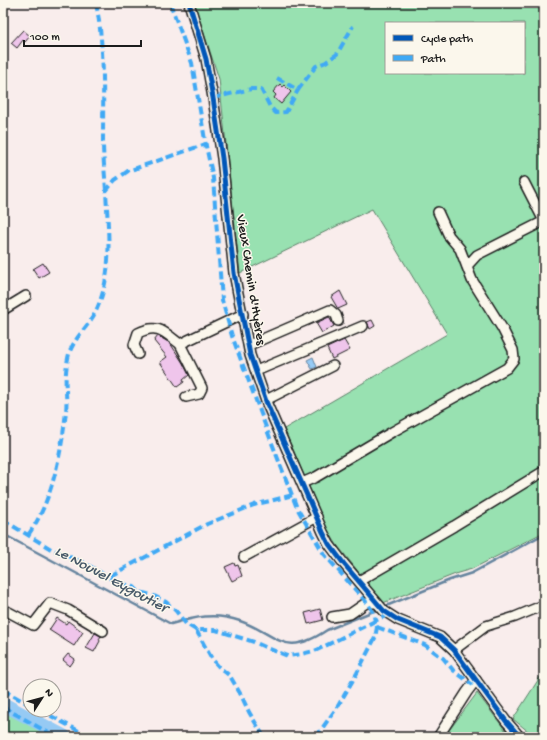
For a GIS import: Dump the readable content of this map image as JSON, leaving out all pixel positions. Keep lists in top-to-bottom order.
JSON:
{
  "streets": {
    "street": ["Vieux Chemin d'Hyères"]
  },
  "water": ["Le Nouvel Eygoutier"],
  "legend": ["Cycle path", "Path"],
  "scale_bar": "100 m",
  "north": "top right"
}
